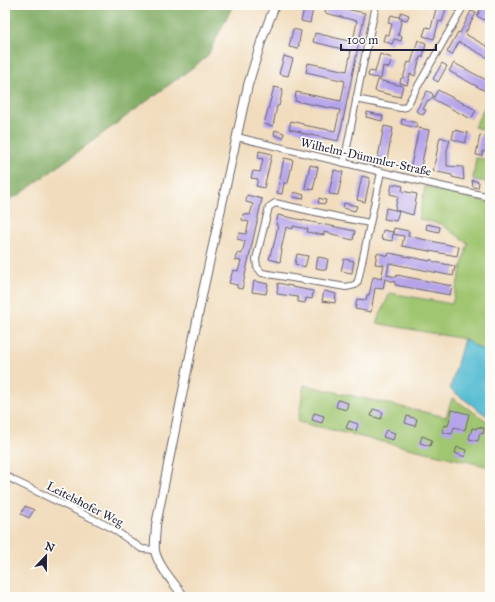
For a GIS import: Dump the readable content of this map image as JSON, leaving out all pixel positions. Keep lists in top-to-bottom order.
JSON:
{
  "streets": {
    "street": ["Wilhelm-Dümmler-Straße", "Leitelshofer Weg"]
  },
  "scale_bar": "100 m",
  "north": "top"
}
